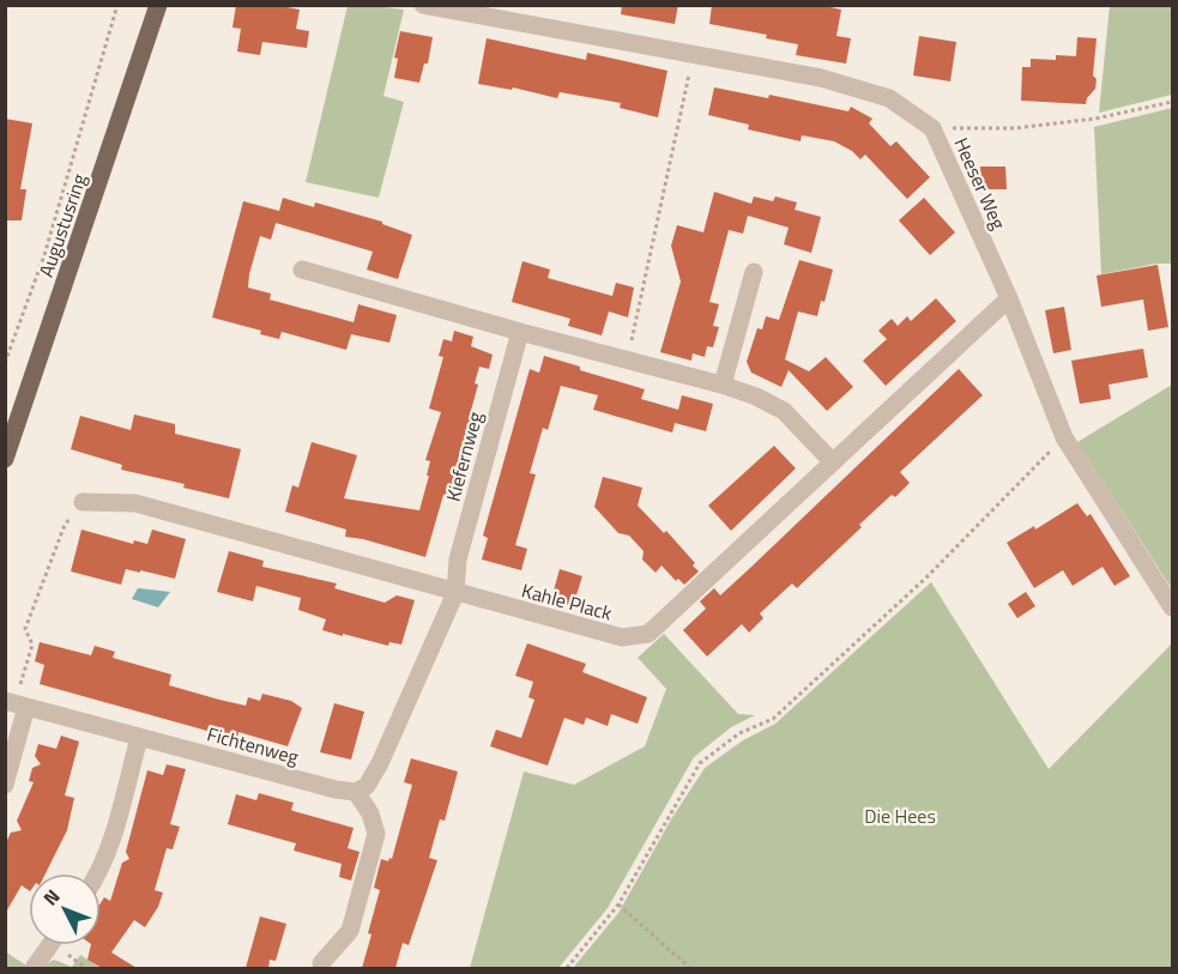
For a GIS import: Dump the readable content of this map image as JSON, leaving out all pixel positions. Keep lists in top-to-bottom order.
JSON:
{
  "streets": {
    "main road": ["Augustusring"],
    "street": [
      "Heeser Weg",
      "Kiefernweg",
      "Kahle Plack",
      "Fichtenweg"
    ]
  },
  "crossings": [
    ["Heeser Weg", "Kahle Plack"],
    ["Kiefernweg", "Kahle Plack"]
  ],
  "parks": ["Die Hees"],
  "north": "top left"
}
